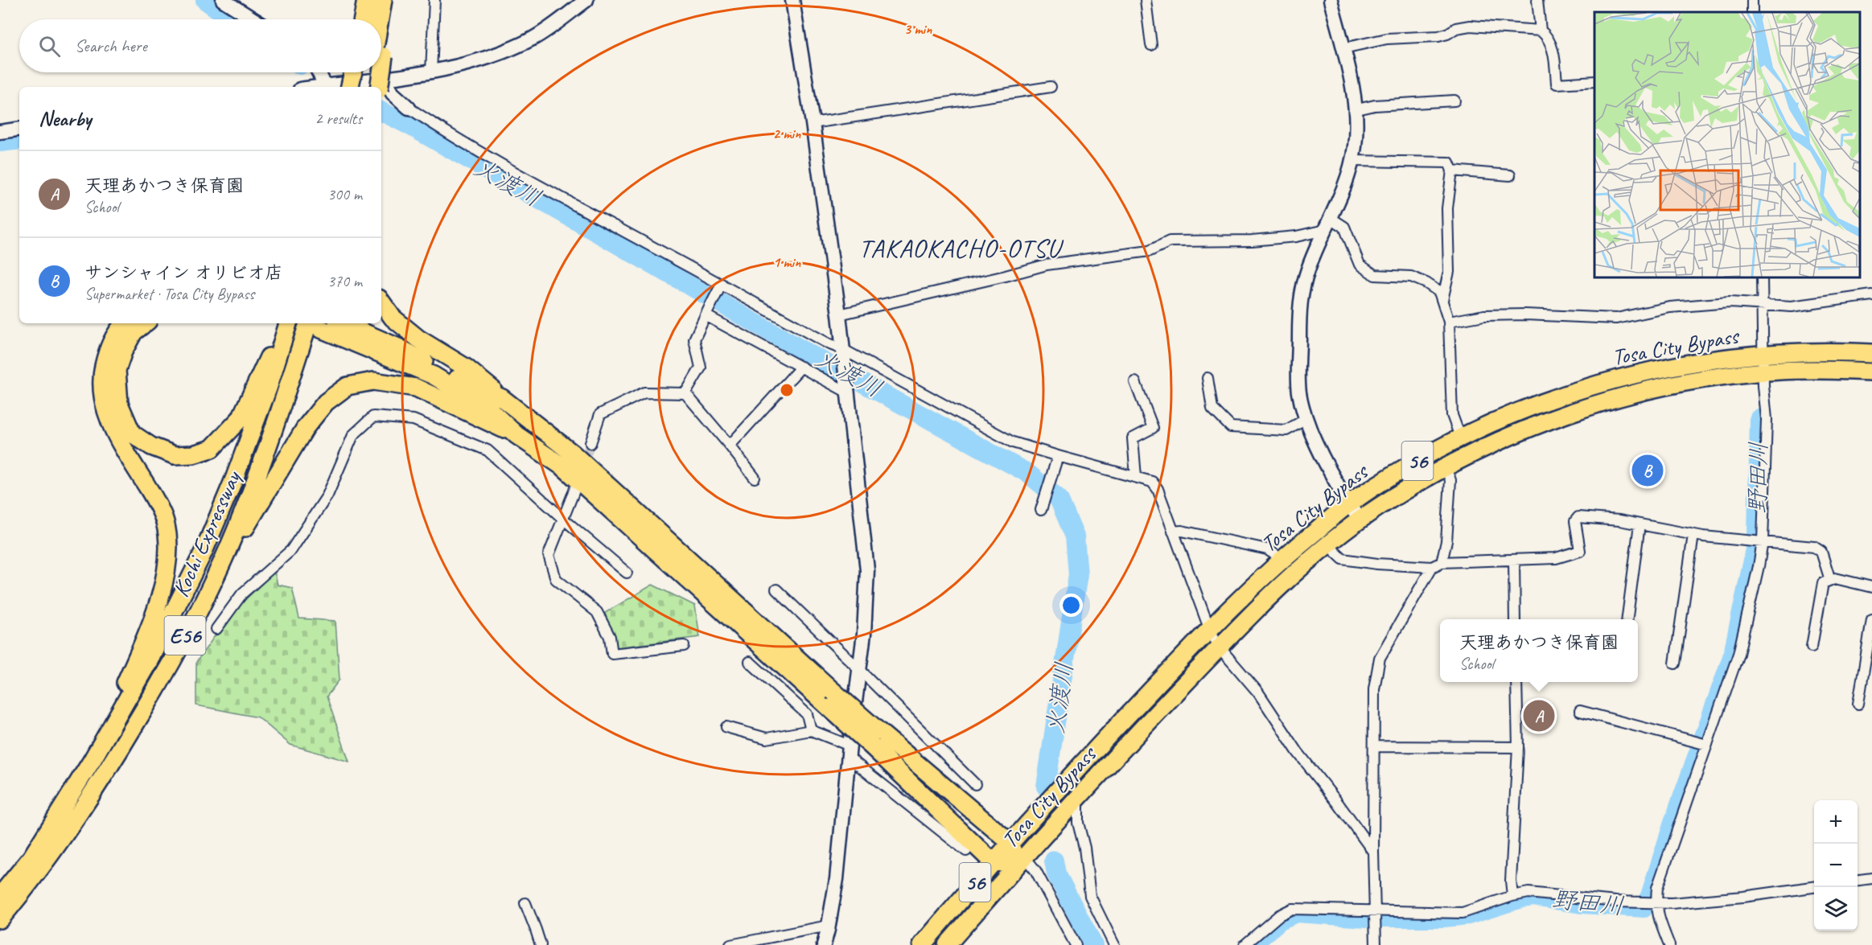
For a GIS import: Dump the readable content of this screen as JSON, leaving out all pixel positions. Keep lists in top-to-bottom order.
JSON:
{
  "streets": {
    "highway": [
      "Tosa City Bypass",
      "56",
      "Kochi Expressway",
      "E56"
    ]
  },
  "districts": ["TAKAOKACHO-OTSU"],
  "water": ["火渡川", "野田川"],
  "page": {
    "search": "Search here",
    "heading": ["Nearby", "2 results"],
    "list": [
      {
        "mark": "A",
        "name": "天理あかつき保育園",
        "note": "School",
        "value": "300 m"
      },
      {
        "mark": "B",
        "name": "サンシャイン オリビオ店",
        "note": "Supermarket · Tosa City Bypass",
        "value": "370 m"
      }
    ],
    "pins": ["B", "A"],
    "popup": ["天理あかつき保育園", "School"],
    "map_buttons": ["+", "−"]
  },
  "rings": ["3 min", "2 min", "1 min"]
}
